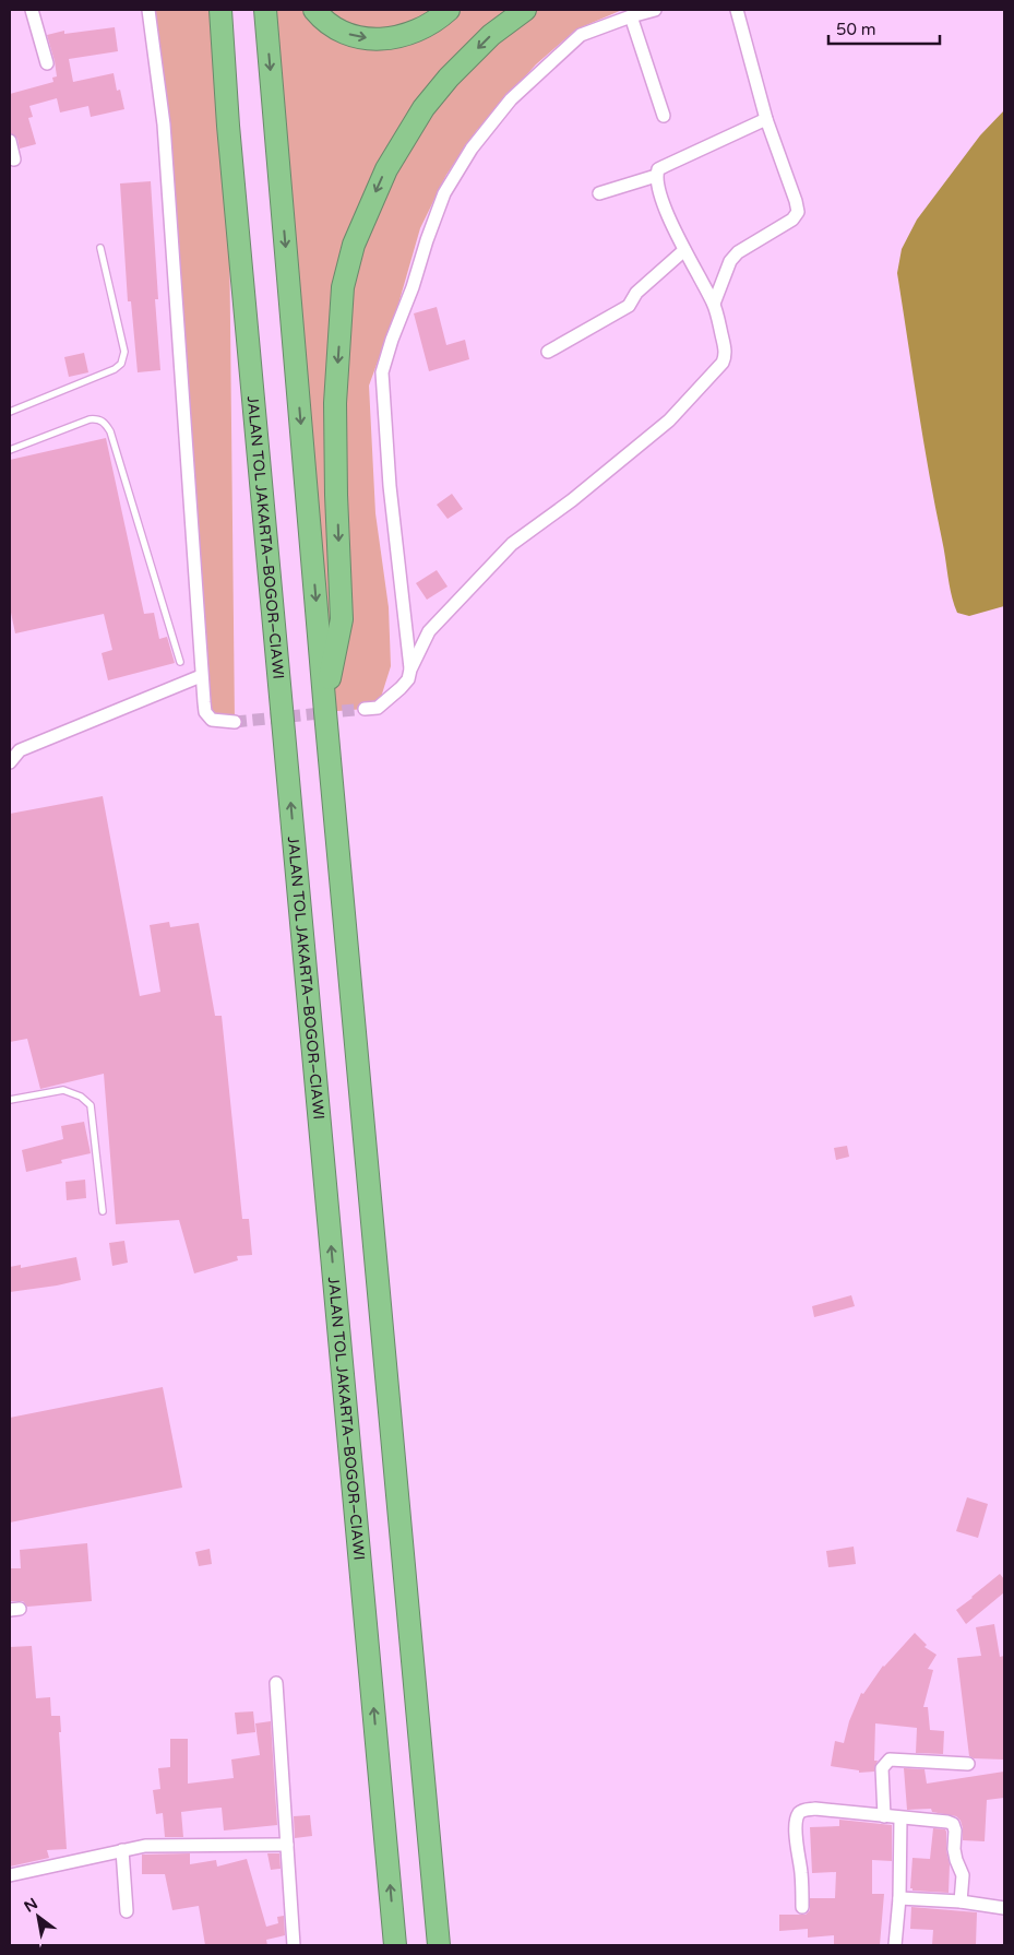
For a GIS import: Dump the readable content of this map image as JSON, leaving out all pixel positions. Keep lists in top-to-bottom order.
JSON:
{
  "streets": {
    "highway": ["JALAN TOL JAKARTA–BOGOR–CIAWI"]
  },
  "scale_bar": "50 m",
  "north": "top left"
}
